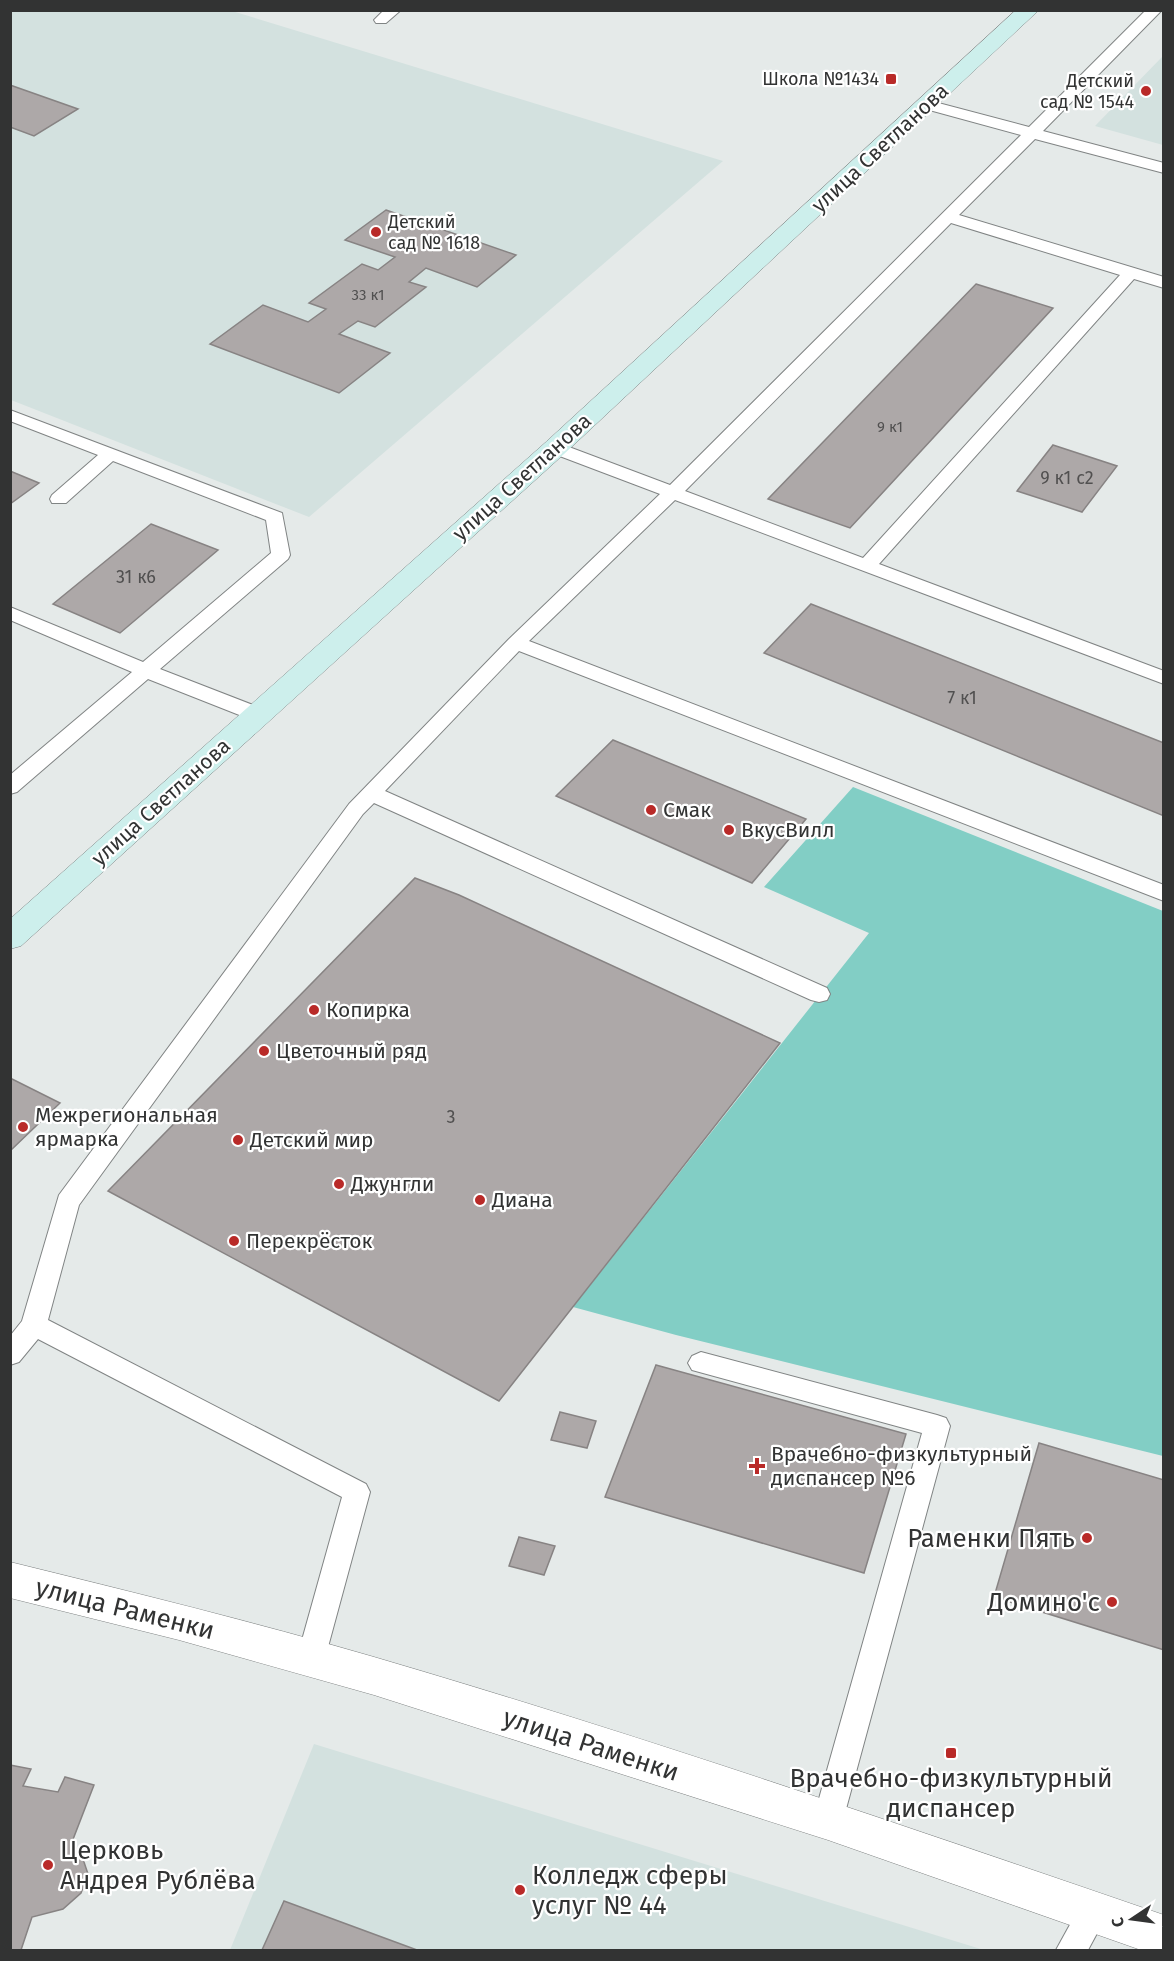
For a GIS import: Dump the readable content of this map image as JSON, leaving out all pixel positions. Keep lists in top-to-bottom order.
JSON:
{
  "streets": {
    "street": ["улица Светланова", "улица Раменки"]
  },
  "places": {
    "transit": ["Школа №1434", "Врачебно-физкультурный диспансер"],
    "other": [
      "Детский сад № 1544",
      "Детский сад № 1618",
      "Смак",
      "ВкусВилл",
      "Копирка",
      "Цветочный ряд",
      "Межрегиональная ярмарка",
      "Детский мир",
      "Джунгли",
      "Диана",
      "Перекрёсток",
      "Раменки Пять",
      "Домино'c",
      "Церковь Андрея Рублёва",
      "Колледж сферы услуг № 44"
    ],
    "health": ["Врачебно-физкультурный диспансер №6"]
  },
  "house_numbers": [
    "33 к1",
    "9 к1",
    "9 к1 с2",
    "31 к6",
    "7 к1",
    "3"
  ],
  "north": "left"
}
